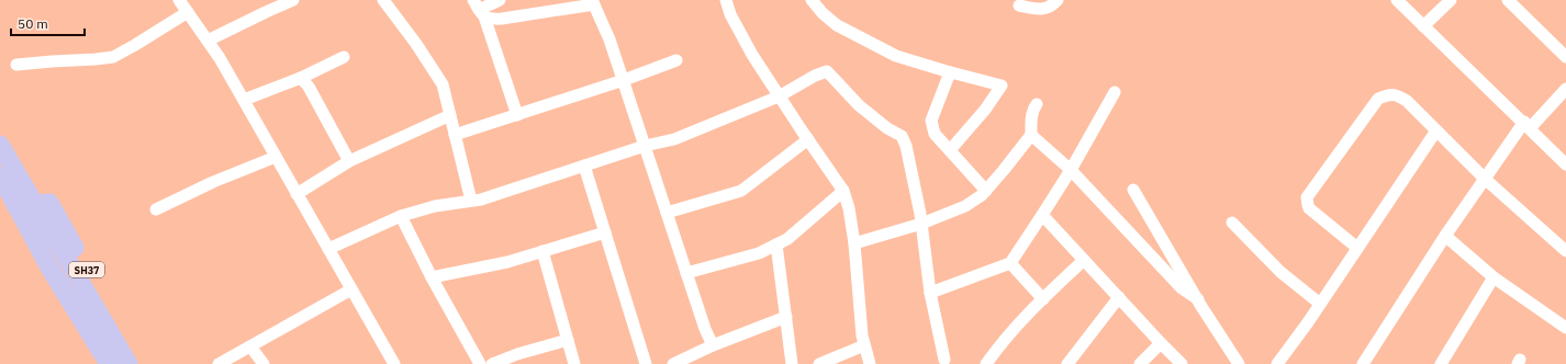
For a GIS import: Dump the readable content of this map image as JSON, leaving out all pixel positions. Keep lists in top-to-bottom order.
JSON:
{
  "streets": {
    "main road": ["SH37"]
  },
  "scale_bar": "50 m"
}
